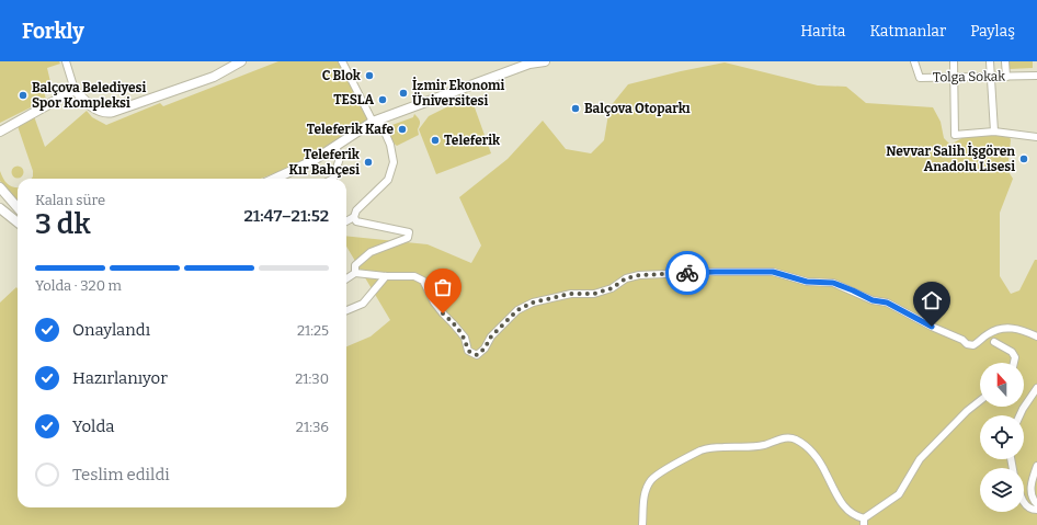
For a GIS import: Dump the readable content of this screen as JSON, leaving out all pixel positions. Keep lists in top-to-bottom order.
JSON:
{
  "streets": {
    "street": ["Tolga Sokak"]
  },
  "places": [
    "C Blok",
    "İzmir Ekonomi Üniversitesi",
    "Balçova Belediyesi Spor Kompleksi",
    "TESLA",
    "Balçova Otoparkı",
    "Teleferik Kafe",
    "Teleferik",
    "Nevvar Salih İşgören Anadolu Lisesi",
    "Teleferik Kır Bahçesi"
  ],
  "north": "top",
  "page": {
    "header": "Forkly",
    "nav": ["Harita", "Katmanlar", "Paylaş"],
    "heading": ["3 dk", "Kalan süre", "21:47–21:52"],
    "bar": "Yolda · 320 m",
    "list": [
      ["Onaylandı", "21:25"],
      ["Hazırlanıyor", "21:30"],
      ["Yolda", "21:36"],
      "Teslim edildi"
    ]
  }
}
